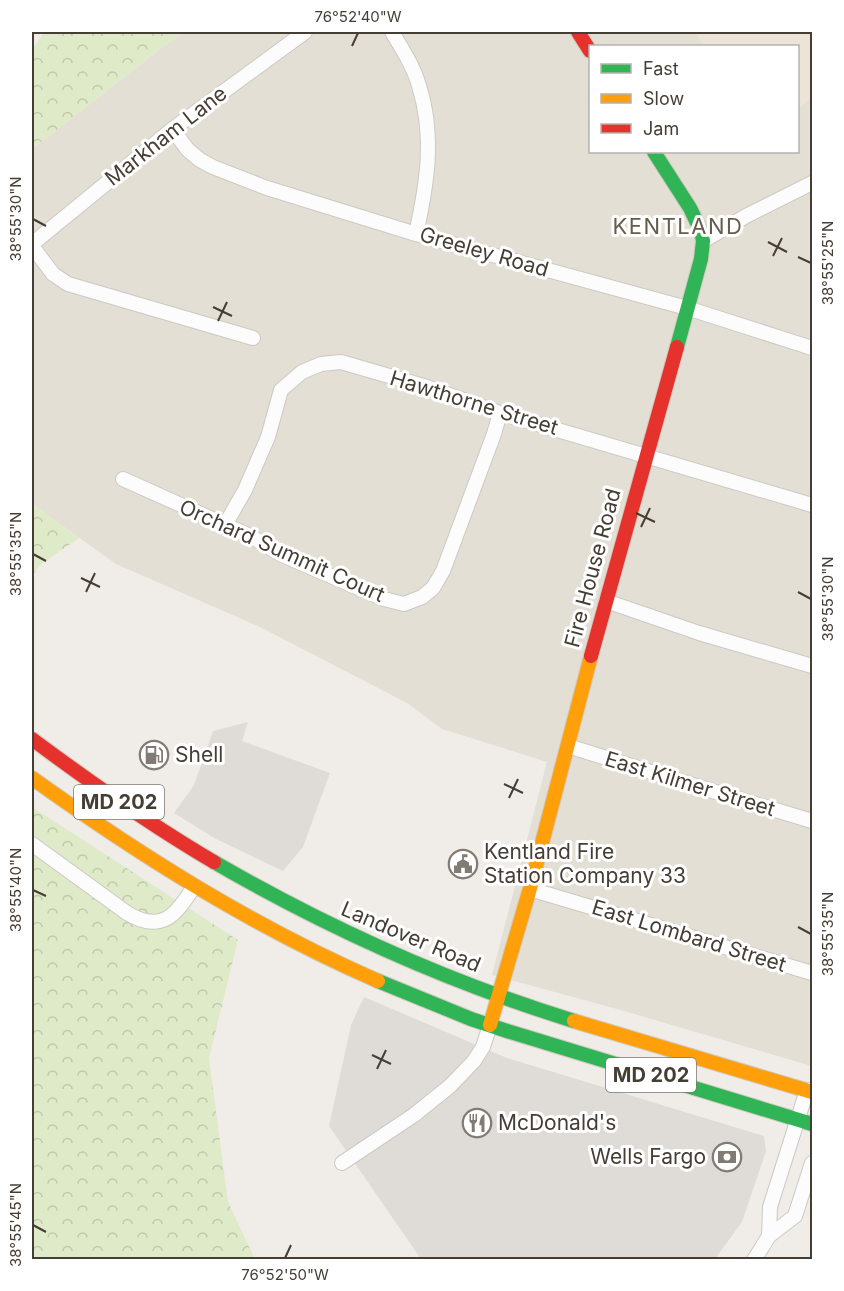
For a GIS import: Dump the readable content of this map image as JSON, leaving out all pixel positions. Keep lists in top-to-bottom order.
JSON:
{
  "streets": {
    "main road": ["Fire House Road", "MD 202", "Landover Road"],
    "street": [
      "Markham Lane",
      "Greeley Road",
      "Hawthorne Street",
      "Orchard Summit Court",
      "East Kilmer Street",
      "East Lombard Street"
    ]
  },
  "crossings": [
    ["Markham Lane", "Greeley Road"],
    ["Greeley Road", "Fire House Road"],
    ["Hawthorne Street", "Orchard Summit Court"],
    ["Hawthorne Street", "Fire House Road"],
    ["Fire House Road", "East Kilmer Street"],
    ["Fire House Road", "East Lombard Street"],
    ["Fire House Road", "Landover Road"]
  ],
  "districts": ["KENTLAND"],
  "places": {
    "fuel station": ["Shell"],
    "public building": ["Kentland Fire Station Company 33"],
    "restaurant": ["McDonald's"],
    "bank": ["Wells Fargo"]
  },
  "legend": ["Fast", "Slow", "Jam"],
  "coordinates": [
    "76°52'40\"W",
    "38°55'30\"N",
    "38°55'25\"N",
    "38°55'35\"N",
    "38°55'40\"N",
    "38°55'45\"N",
    "76°52'50\"W"
  ]
}
